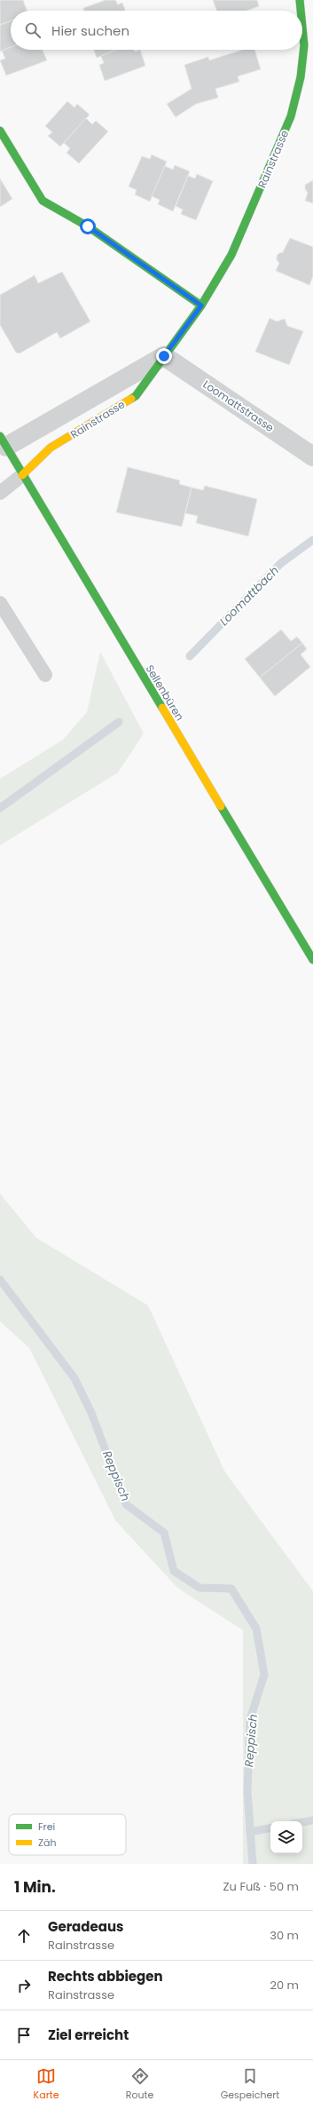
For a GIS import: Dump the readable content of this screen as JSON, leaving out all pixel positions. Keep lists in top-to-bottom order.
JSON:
{
  "streets": {
    "street": ["Rainstrasse", "Loomattstrasse", "Sellenbüren"]
  },
  "crossings": [
    ["Rainstrasse", "Loomattstrasse"],
    ["Rainstrasse", "Sellenbüren"]
  ],
  "water": ["Loomattbach", "Reppisch"],
  "legend": ["Frei", "Zäh"],
  "page": {
    "search": "Hier suchen",
    "heading": ["1 Min.", "Zu Fuß · 50 m"],
    "list": [
      ["Geradeaus", "Rainstrasse", "30 m"],
      ["Rechts abbiegen", "Rainstrasse", "20 m"],
      "Ziel erreicht"
    ],
    "nav": ["Karte", "Route", "Gespeichert"]
  }
}
